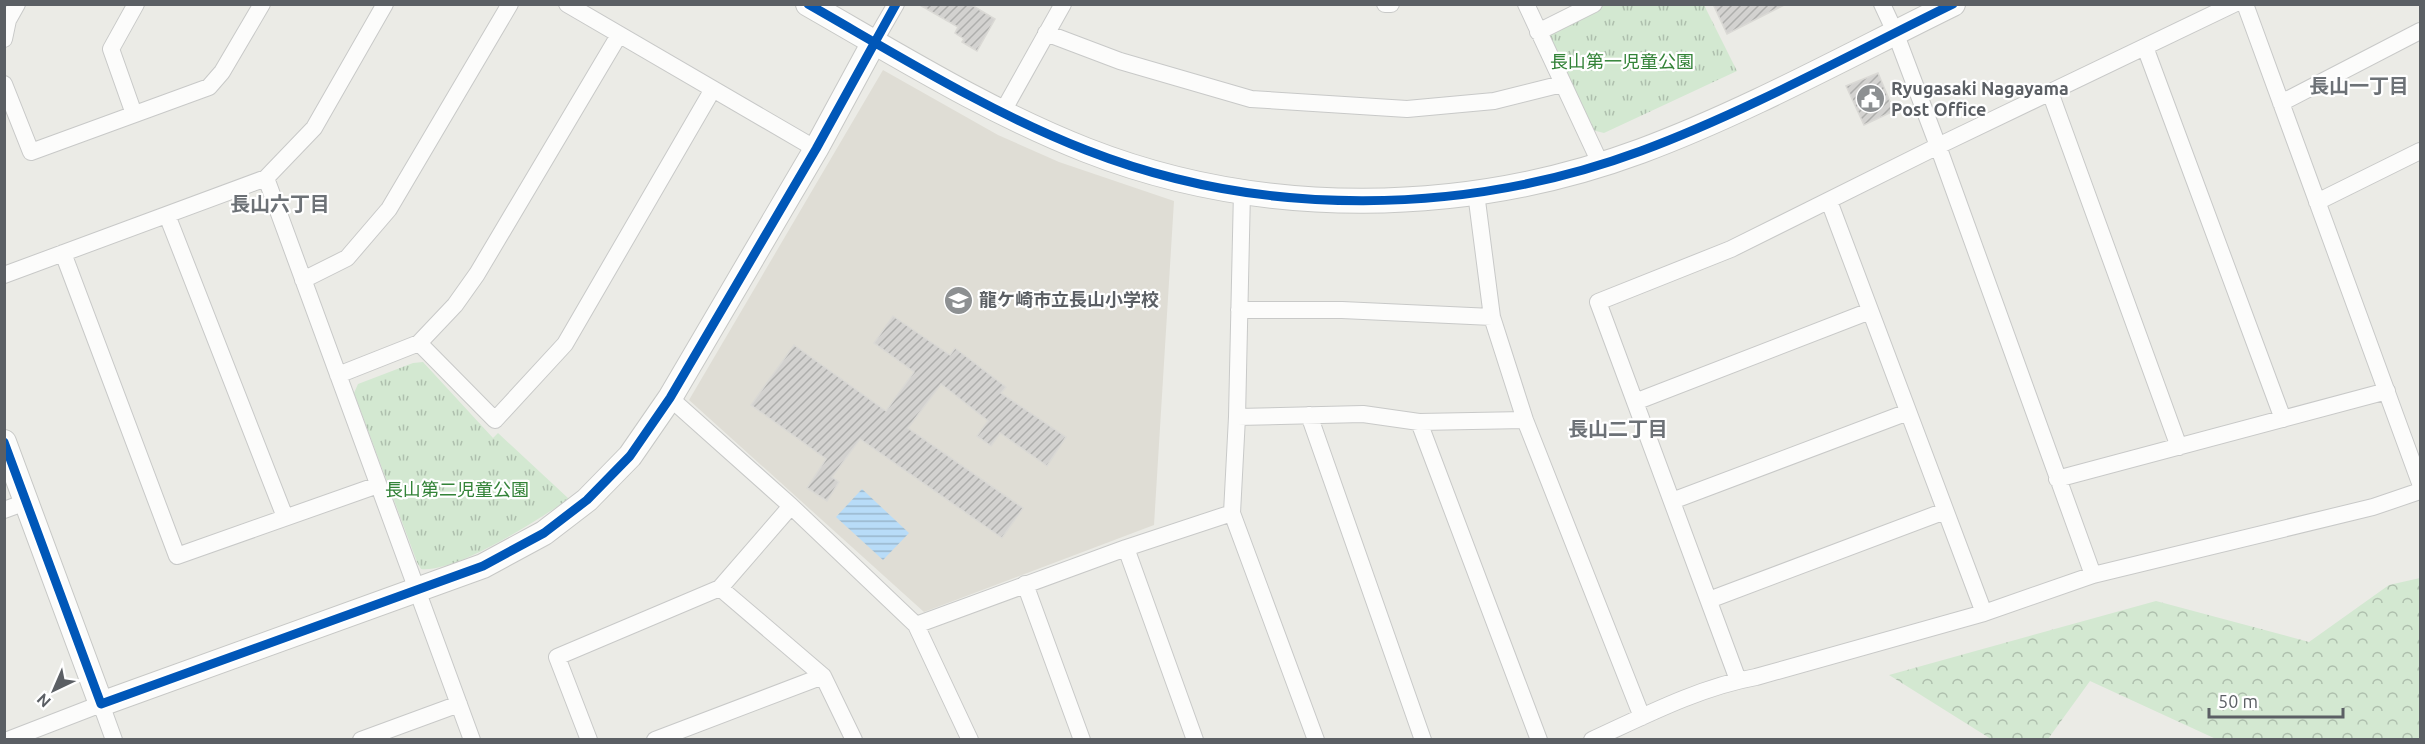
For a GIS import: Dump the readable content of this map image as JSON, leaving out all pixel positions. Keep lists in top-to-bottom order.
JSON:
{
  "districts": ["長山一丁目", "長山六丁目", "長山二丁目"],
  "parks": ["長山第一児童公園", "長山第二児童公園"],
  "places": {
    "public building": ["Ryugasaki Nagayama Post Office"],
    "school or university": ["龍ケ崎市立長山小学校"]
  },
  "scale_bar": "50 m",
  "north": "bottom left"
}
